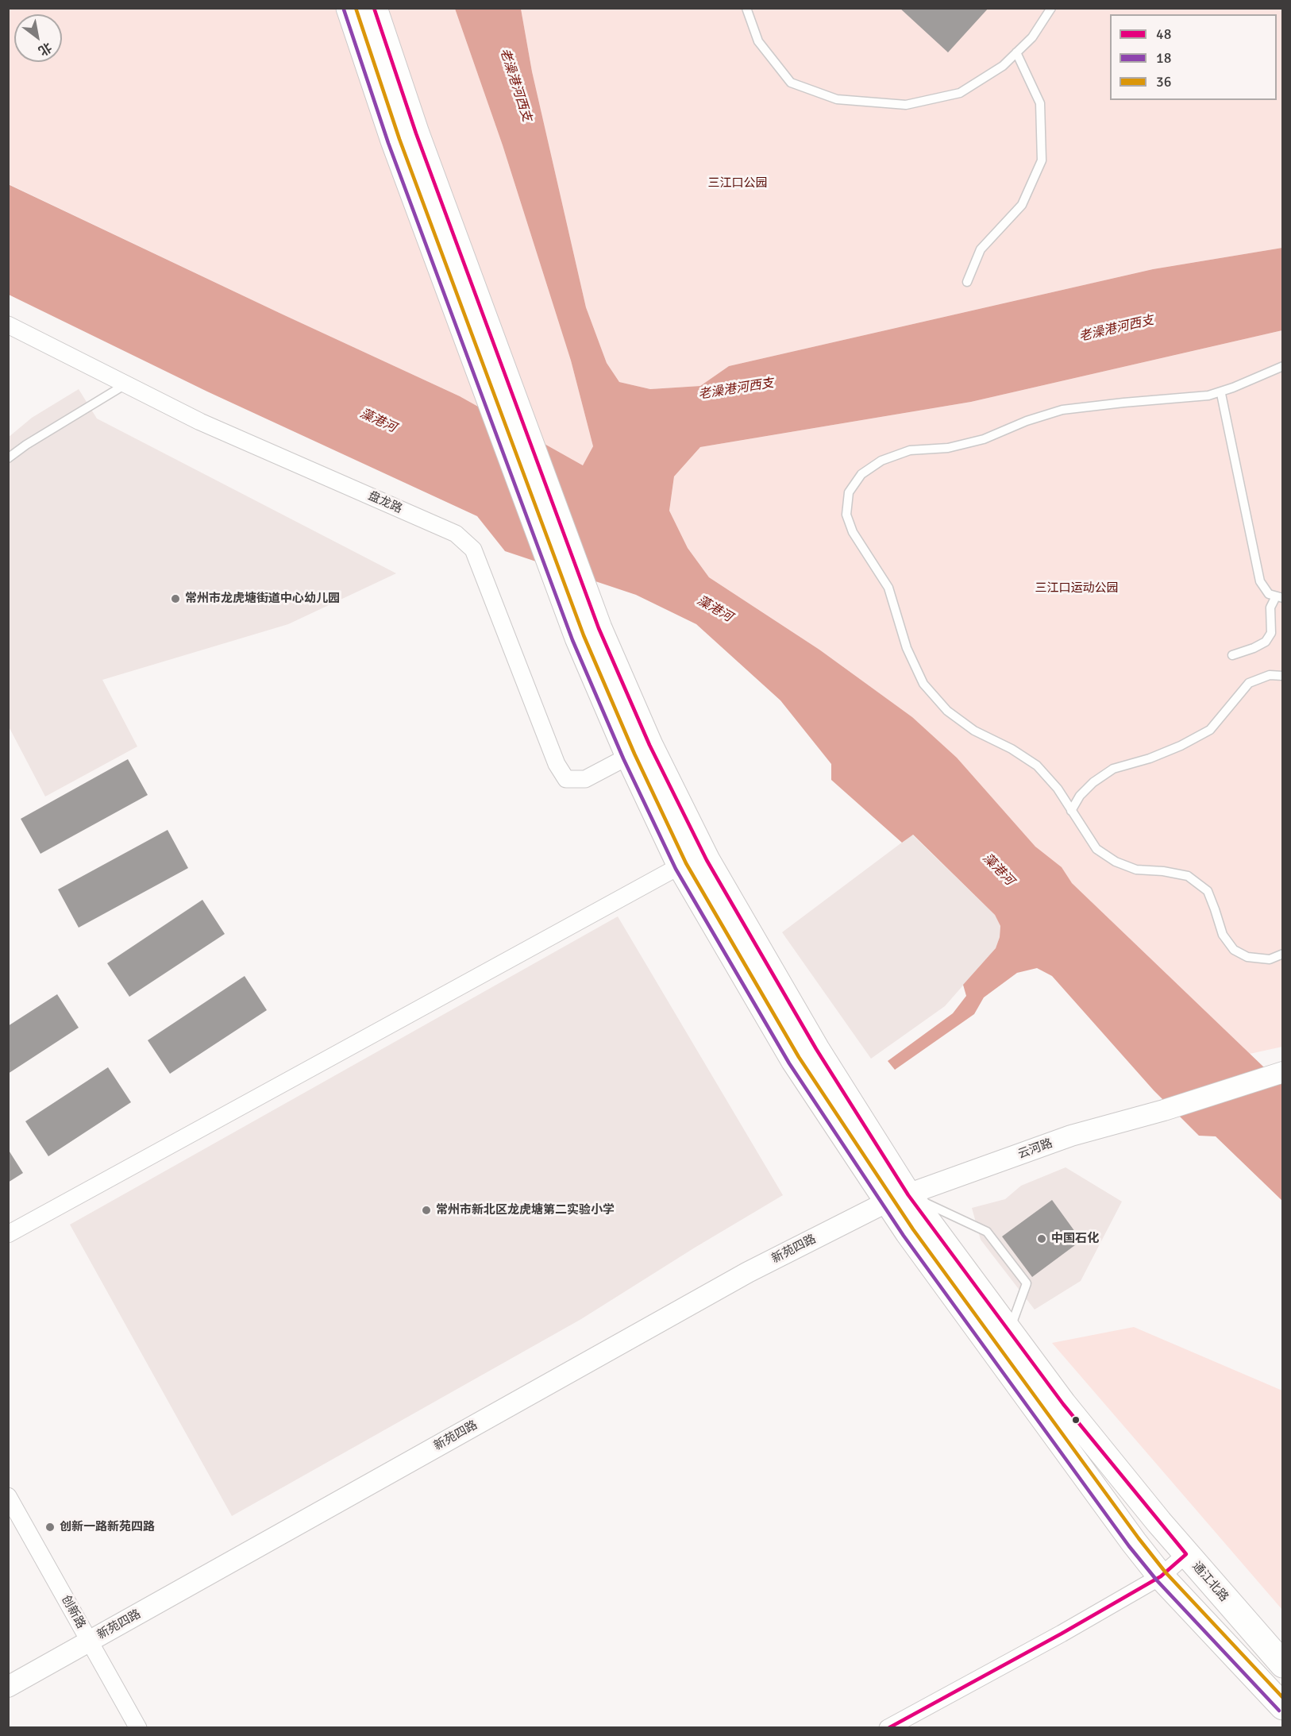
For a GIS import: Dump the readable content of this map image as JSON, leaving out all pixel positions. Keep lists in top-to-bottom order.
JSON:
{
  "streets": {
    "main road": ["通江北路"],
    "street": [
      "盘龙路",
      "云河路",
      "新苑四路",
      "创新路"
    ]
  },
  "crossings": [
    ["盘龙路", "通江北路"],
    ["云河路", "新苑四路"],
    ["云河路", "通江北路"],
    ["新苑四路", "通江北路"],
    ["新苑四路", "创新路"]
  ],
  "water": ["老澡港河西支", "藻港河"],
  "parks": ["三江口公园", "三江口运动公园"],
  "places": [
    "常州市龙虎塘街道中心幼儿园",
    "常州市新北区龙虎塘第二实验小学",
    "中国石化",
    "创新一路新苑四路"
  ],
  "lines": ["transit line 48", "transit line 36", "transit line 18"],
  "legend": ["48", "18", "36"],
  "north": "bottom right"
}
